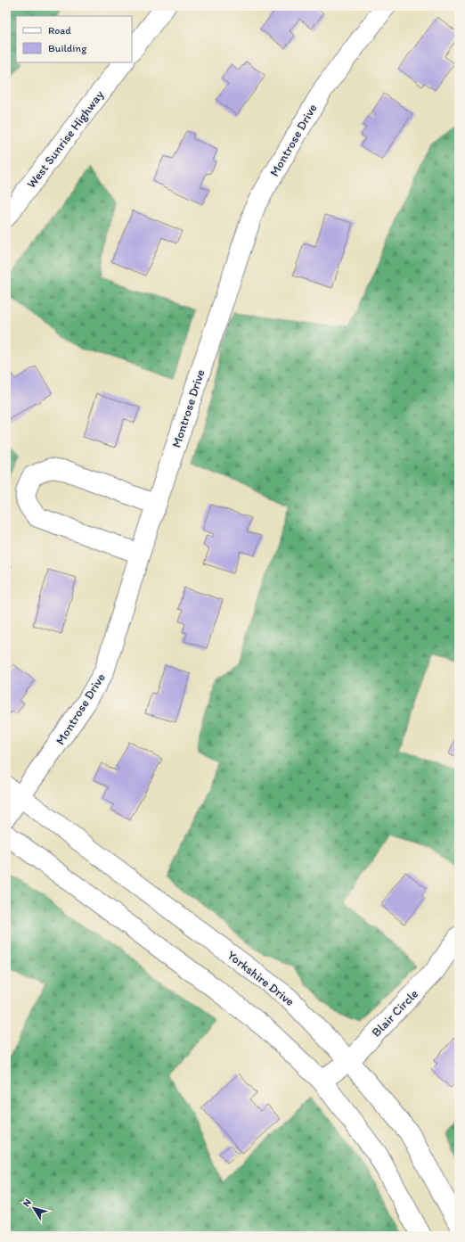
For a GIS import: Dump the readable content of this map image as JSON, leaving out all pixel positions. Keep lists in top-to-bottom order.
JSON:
{
  "streets": {
    "street": [
      "West Sunrise Highway",
      "Montrose Drive",
      "Yorkshire Drive",
      "Blair Circle"
    ]
  },
  "crossings": [
    ["Montrose Drive", "Yorkshire Drive"],
    ["Yorkshire Drive", "Blair Circle"]
  ],
  "legend": ["Road", "Building"],
  "north": "top left"
}
